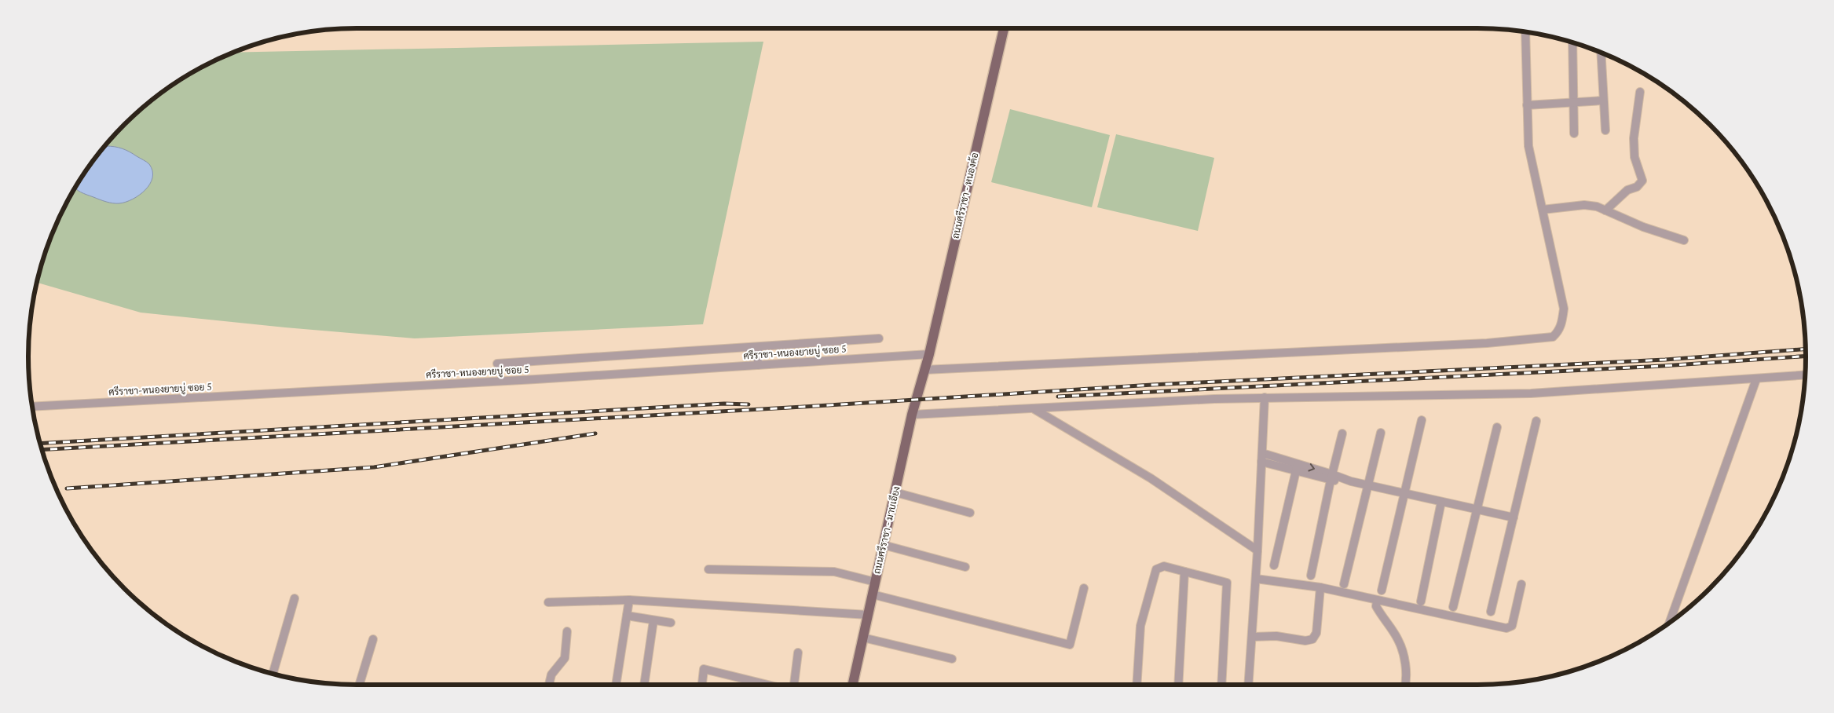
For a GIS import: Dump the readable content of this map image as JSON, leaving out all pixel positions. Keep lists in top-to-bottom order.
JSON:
{
  "streets": {
    "main road": ["ถนนศรีราชา - หนองค้อ", "ถนนศรีราชา - มาบเอียง"],
    "street": ["ศรีราชา-หนองยายบู่ ซอย 5"]
  },
  "crossings": [
    ["ถนนศรีราชา - หนองค้อ", "ศรีราชา-หนองยายบู่ ซอย 5"],
    ["ถนนศรีราชา - หนองค้อ", "ถนนศรีราชา - มาบเอียง"]
  ]
}
